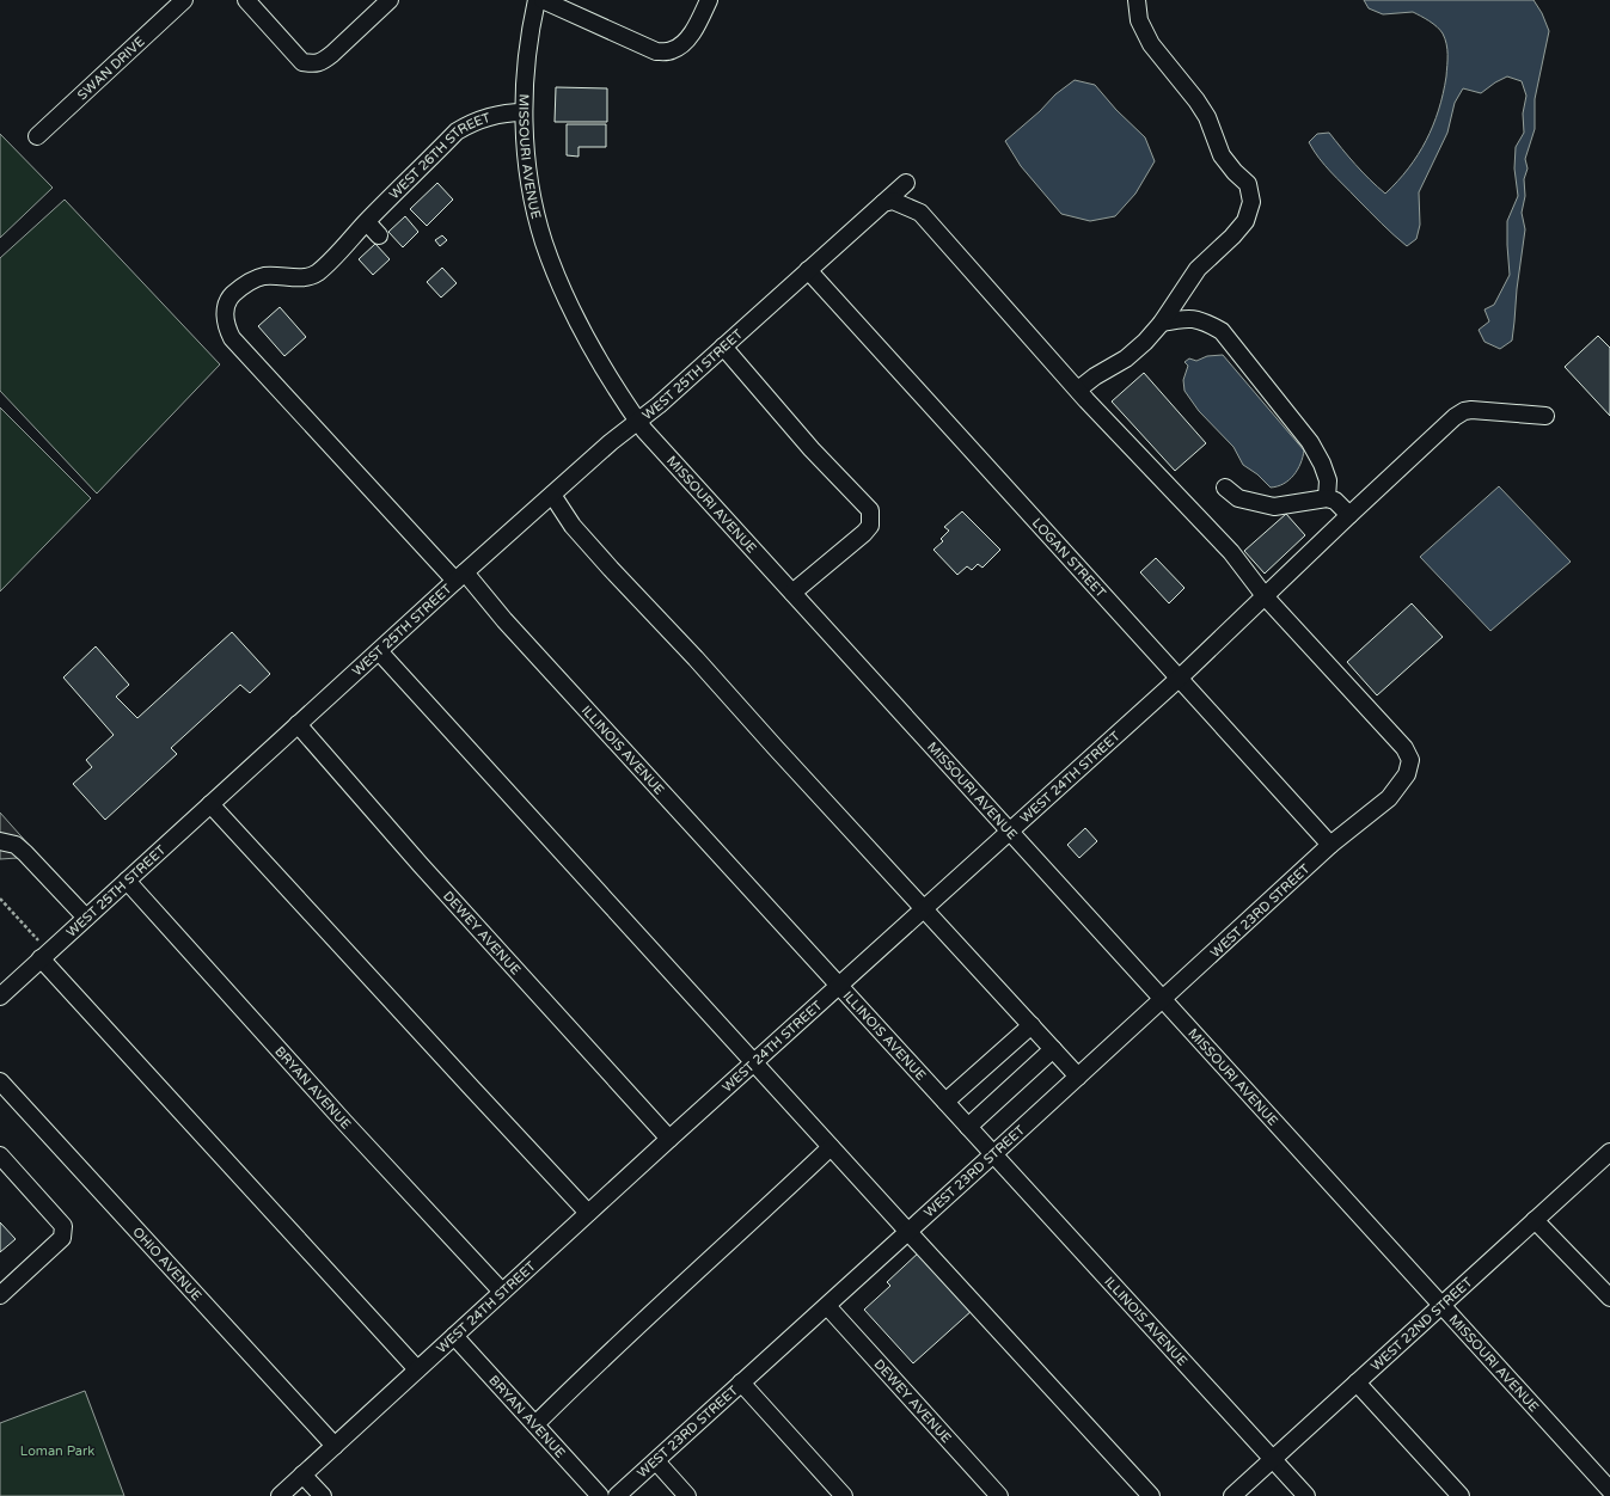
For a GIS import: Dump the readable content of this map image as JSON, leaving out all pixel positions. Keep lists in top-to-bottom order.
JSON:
{
  "streets": {
    "street": [
      "SWAN DRIVE",
      "MISSOURI AVENUE",
      "WEST 26TH STREET",
      "WEST 25TH STREET",
      "LOGAN STREET",
      "ILLINOIS AVENUE",
      "WEST 24TH STREET",
      "WEST 23RD STREET",
      "DEWEY AVENUE",
      "BRYAN AVENUE",
      "OHIO AVENUE",
      "WEST 22ND STREET"
    ]
  },
  "crossings": [
    ["MISSOURI AVENUE", "WEST 26TH STREET"],
    ["MISSOURI AVENUE", "WEST 25TH STREET"],
    ["MISSOURI AVENUE", "WEST 24TH STREET"],
    ["MISSOURI AVENUE", "WEST 23RD STREET"],
    ["MISSOURI AVENUE", "WEST 22ND STREET"],
    ["WEST 26TH STREET", "WEST 25TH STREET"],
    ["WEST 26TH STREET", "ILLINOIS AVENUE"],
    ["WEST 25TH STREET", "LOGAN STREET"],
    ["WEST 25TH STREET", "ILLINOIS AVENUE"],
    ["WEST 25TH STREET", "DEWEY AVENUE"],
    ["WEST 25TH STREET", "BRYAN AVENUE"],
    ["LOGAN STREET", "WEST 24TH STREET"],
    ["LOGAN STREET", "WEST 23RD STREET"],
    ["ILLINOIS AVENUE", "WEST 24TH STREET"],
    ["ILLINOIS AVENUE", "WEST 23RD STREET"],
    ["ILLINOIS AVENUE", "WEST 22ND STREET"],
    ["WEST 24TH STREET", "WEST 23RD STREET"],
    ["WEST 24TH STREET", "DEWEY AVENUE"],
    ["WEST 24TH STREET", "BRYAN AVENUE"],
    ["WEST 24TH STREET", "OHIO AVENUE"],
    ["WEST 23RD STREET", "DEWEY AVENUE"]
  ],
  "parks": ["Loman Park"]
}
